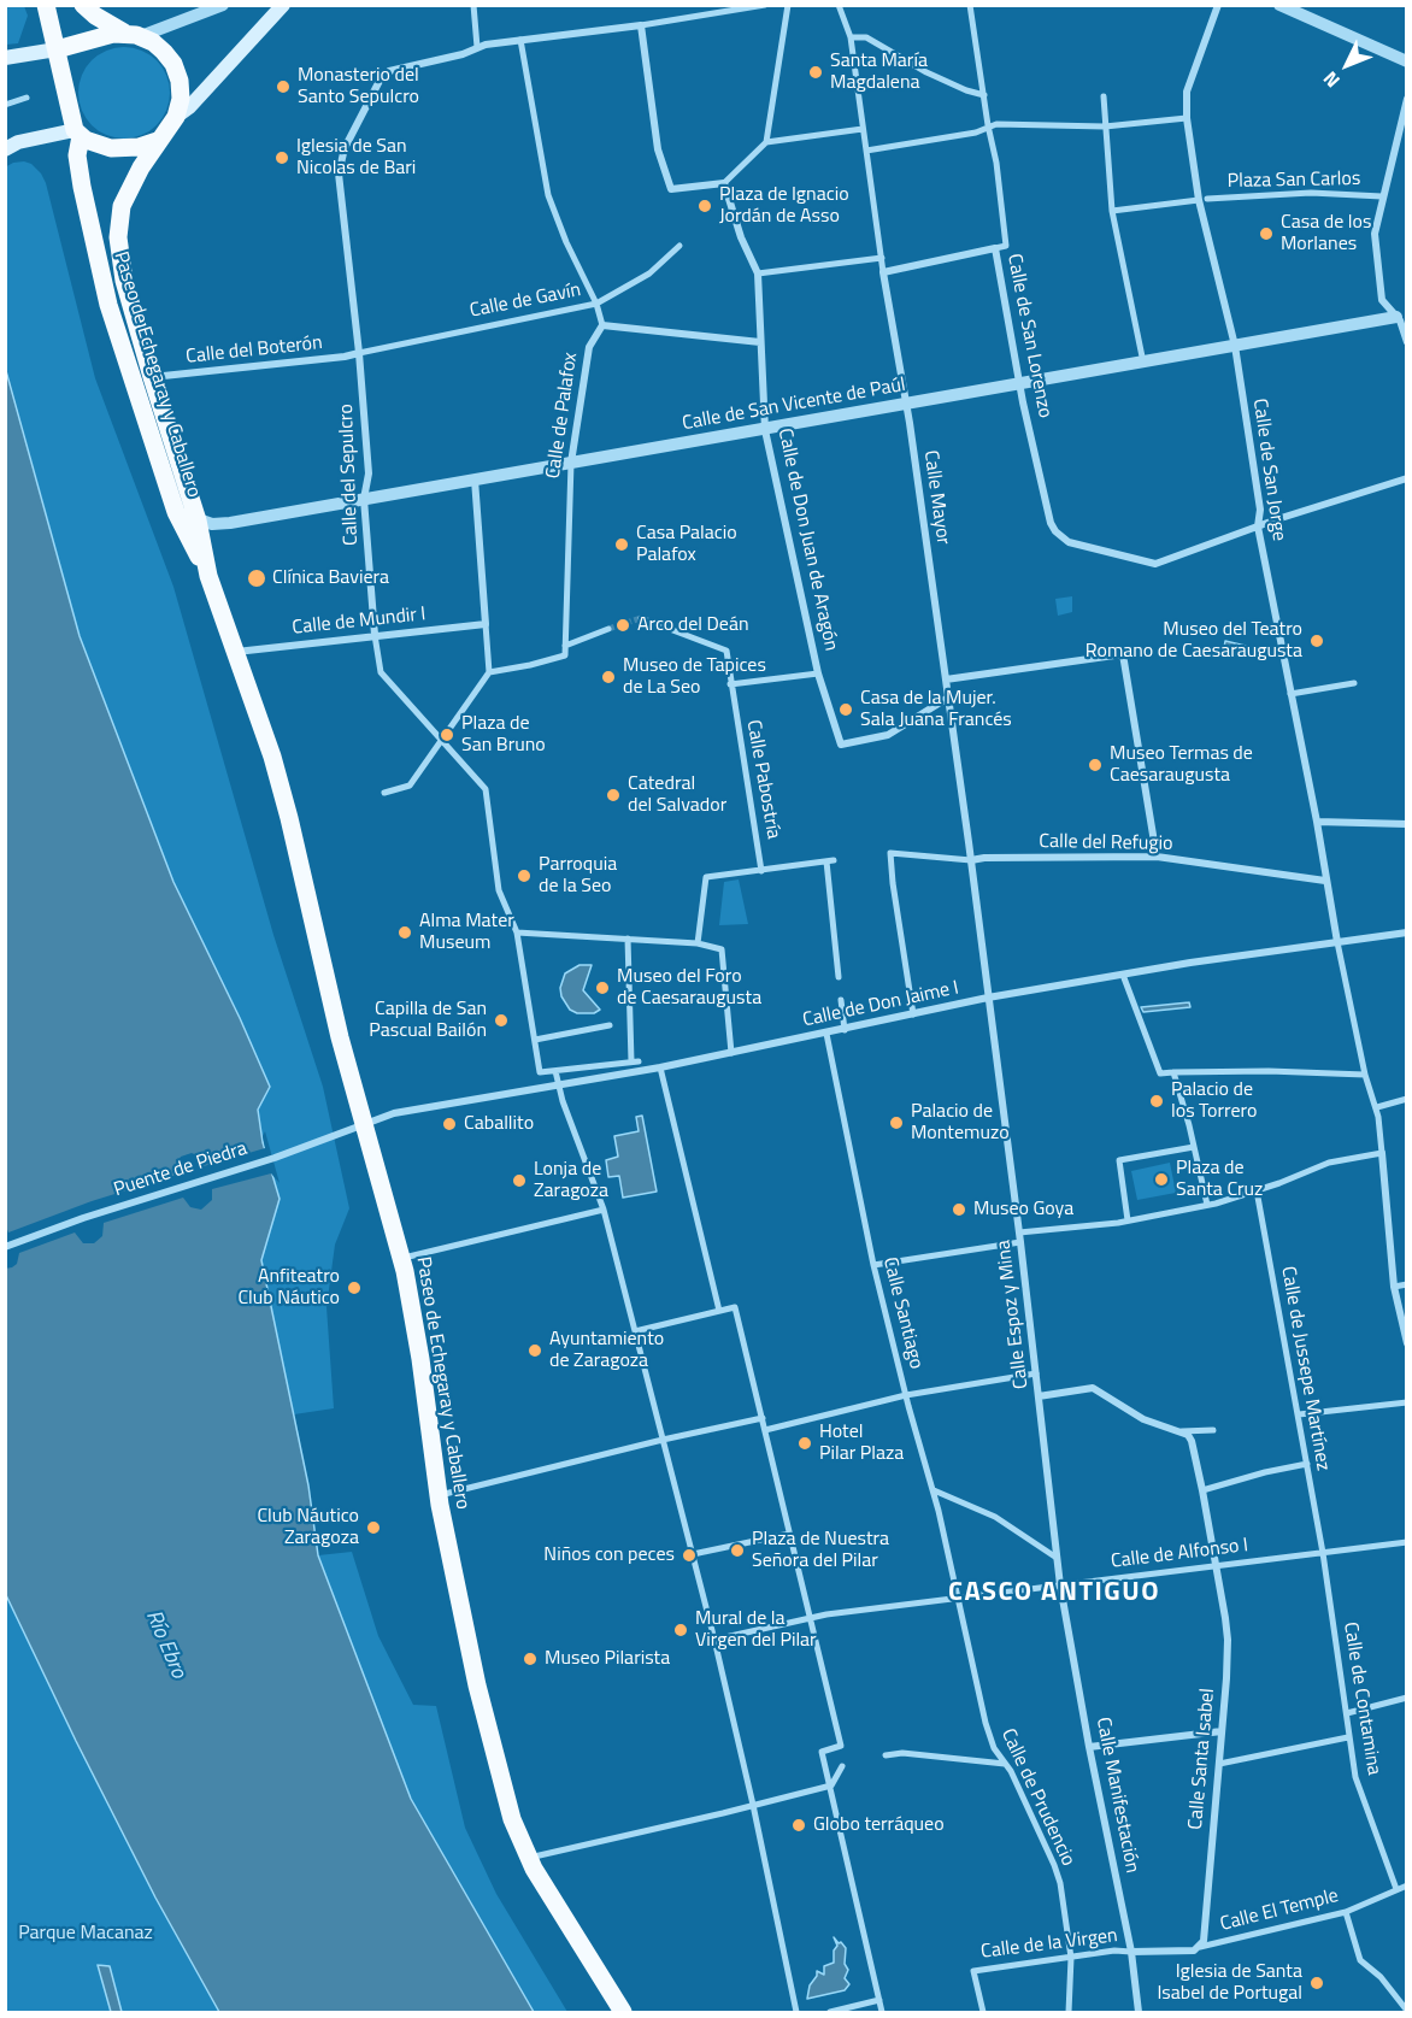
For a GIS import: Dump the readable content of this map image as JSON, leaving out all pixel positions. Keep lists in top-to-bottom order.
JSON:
{
  "streets": {
    "main road": ["Paseo de Echegaray y Caballero"],
    "street": [
      "Plaza San Carlos",
      "Calle de Gavín",
      "Calle de San Lorenzo",
      "Calle del Boterón",
      "Calle de San Vicente de Paúl",
      "Calle de Palafox",
      "Calle de San Jorge",
      "Calle del Sepulcro",
      "Calle Mayor",
      "Calle de Don Juan de Aragón",
      "Calle de Mundir I",
      "Calle Pabostría",
      "Calle del Refugio",
      "Calle de Don Jaime I",
      "Puente de Piedra",
      "Calle Santiago",
      "Calle Espoz y Mina",
      "Calle de Jussepe Martínez",
      "Calle de Alfonso I",
      "Calle de Contamina",
      "Calle Santa Isabel",
      "Calle Manifestación",
      "Calle de Prudencio",
      "Calle El Temple",
      "Calle de la Virgen"
    ]
  },
  "crossings": [
    ["Plaza San Carlos", "Calle de San Jorge"],
    ["Calle de Gavín", "Calle del Boterón"],
    ["Calle de Gavín", "Calle del Sepulcro"],
    ["Calle de San Lorenzo", "Calle de San Vicente de Paúl"],
    ["Calle de San Lorenzo", "Calle de San Jorge"],
    ["Calle del Boterón", "Paseo de Echegaray y Caballero"],
    ["Calle del Boterón", "Calle del Sepulcro"],
    ["Paseo de Echegaray y Caballero", "Calle de San Vicente de Paúl"],
    ["Paseo de Echegaray y Caballero", "Calle de Mundir I"],
    ["Paseo de Echegaray y Caballero", "Calle de Don Jaime I"],
    ["Paseo de Echegaray y Caballero", "Puente de Piedra"],
    ["Calle de San Vicente de Paúl", "Calle de Palafox"],
    ["Calle de San Vicente de Paúl", "Calle de San Jorge"],
    ["Calle de San Vicente de Paúl", "Calle del Sepulcro"],
    ["Calle de San Vicente de Paúl", "Calle Mayor"],
    ["Calle de San Vicente de Paúl", "Calle de Don Juan de Aragón"],
    ["Calle de San Jorge", "Calle del Refugio"],
    ["Calle de San Jorge", "Calle de Don Jaime I"],
    ["Calle del Sepulcro", "Calle de Mundir I"],
    ["Calle Mayor", "Calle de Don Juan de Aragón"],
    ["Calle Mayor", "Calle del Refugio"],
    ["Calle Mayor", "Calle de Don Jaime I"],
    ["Calle Mayor", "Calle Espoz y Mina"],
    ["Calle de Don Jaime I", "Puente de Piedra"],
    ["Calle de Don Jaime I", "Calle Santiago"],
    ["Calle de Don Jaime I", "Calle Espoz y Mina"],
    ["Calle Santiago", "Calle de Alfonso I"],
    ["Calle Santiago", "Calle de Prudencio"],
    ["Calle Espoz y Mina", "Calle de Alfonso I"],
    ["Calle Espoz y Mina", "Calle Manifestación"],
    ["Calle de Jussepe Martínez", "Calle de Alfonso I"],
    ["Calle de Jussepe Martínez", "Calle de Contamina"],
    ["Calle de Alfonso I", "Calle de Contamina"],
    ["Calle de Alfonso I", "Calle Santa Isabel"],
    ["Calle de Alfonso I", "Calle Manifestación"],
    ["Calle de Alfonso I", "Calle de Prudencio"],
    ["Calle de Contamina", "Calle El Temple"],
    ["Calle Santa Isabel", "Calle El Temple"],
    ["Calle Manifestación", "Calle de la Virgen"],
    ["Calle de Prudencio", "Calle de la Virgen"]
  ],
  "districts": ["CASCO ANTIGUO"],
  "water": ["Río Ebro"],
  "parks": ["Parque Macanaz"],
  "places": [
    "Santa María Magdalena",
    "Monasterio del Santo Sepulcro",
    "Iglesia de San Nicolas de Bari",
    "Plaza de Ignacio Jordán de Asso",
    "Casa de los Morlanes",
    "Casa Palacio Palafox",
    "Clínica Baviera",
    "Arco del Deán",
    "Museo del Teatro Romano de Caesaraugusta",
    "Museo de Tapices de La Seo",
    "Casa de la Mujer. Sala Juana Francés",
    "Plaza de San Bruno",
    "Museo Termas de Caesaraugusta",
    "Catedral del Salvador",
    "Parroquia de la Seo",
    "Alma Mater Museum",
    "Museo del Foro de Caesaraugusta",
    "Capilla de San Pascual Bailón",
    "Palacio de los Torrero",
    "Palacio de Montemuzo",
    "Caballito",
    "Plaza de Santa Cruz",
    "Lonja de Zaragoza",
    "Museo Goya",
    "Anfiteatro Club Náutico",
    "Ayuntamiento de Zaragoza",
    "Hotel Pilar Plaza",
    "Club Náutico Zaragoza",
    "Plaza de Nuestra Señora del Pilar",
    "Niños con peces",
    "Mural de la Virgen del Pilar",
    "Museo Pilarista",
    "Globo terráqueo",
    "Iglesia de Santa Isabel de Portugal"
  ],
  "north": "bottom left"
}
